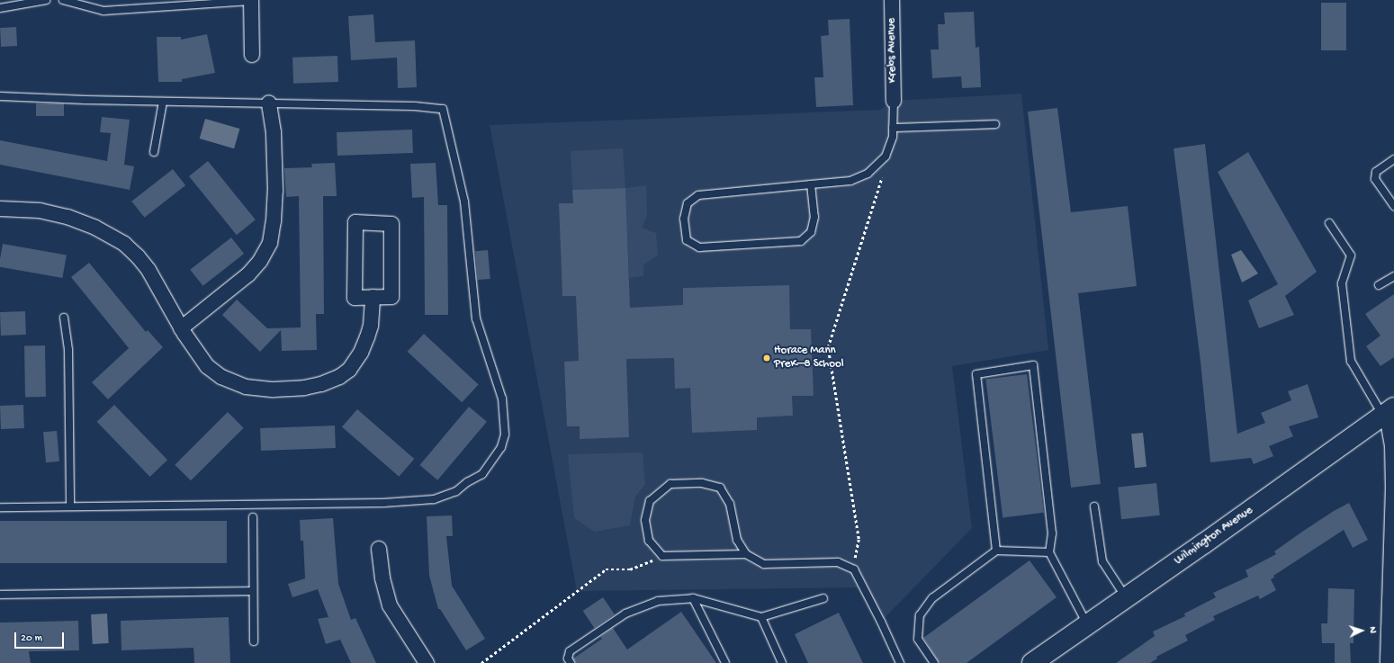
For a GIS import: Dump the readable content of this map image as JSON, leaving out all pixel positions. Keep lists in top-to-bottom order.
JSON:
{
  "streets": {
    "main road": ["Wilmington Avenue"],
    "street": ["Krebs Avenue"]
  },
  "places": ["Horace Mann PreK–8 School"],
  "scale_bar": "20 m",
  "north": "right"
}
